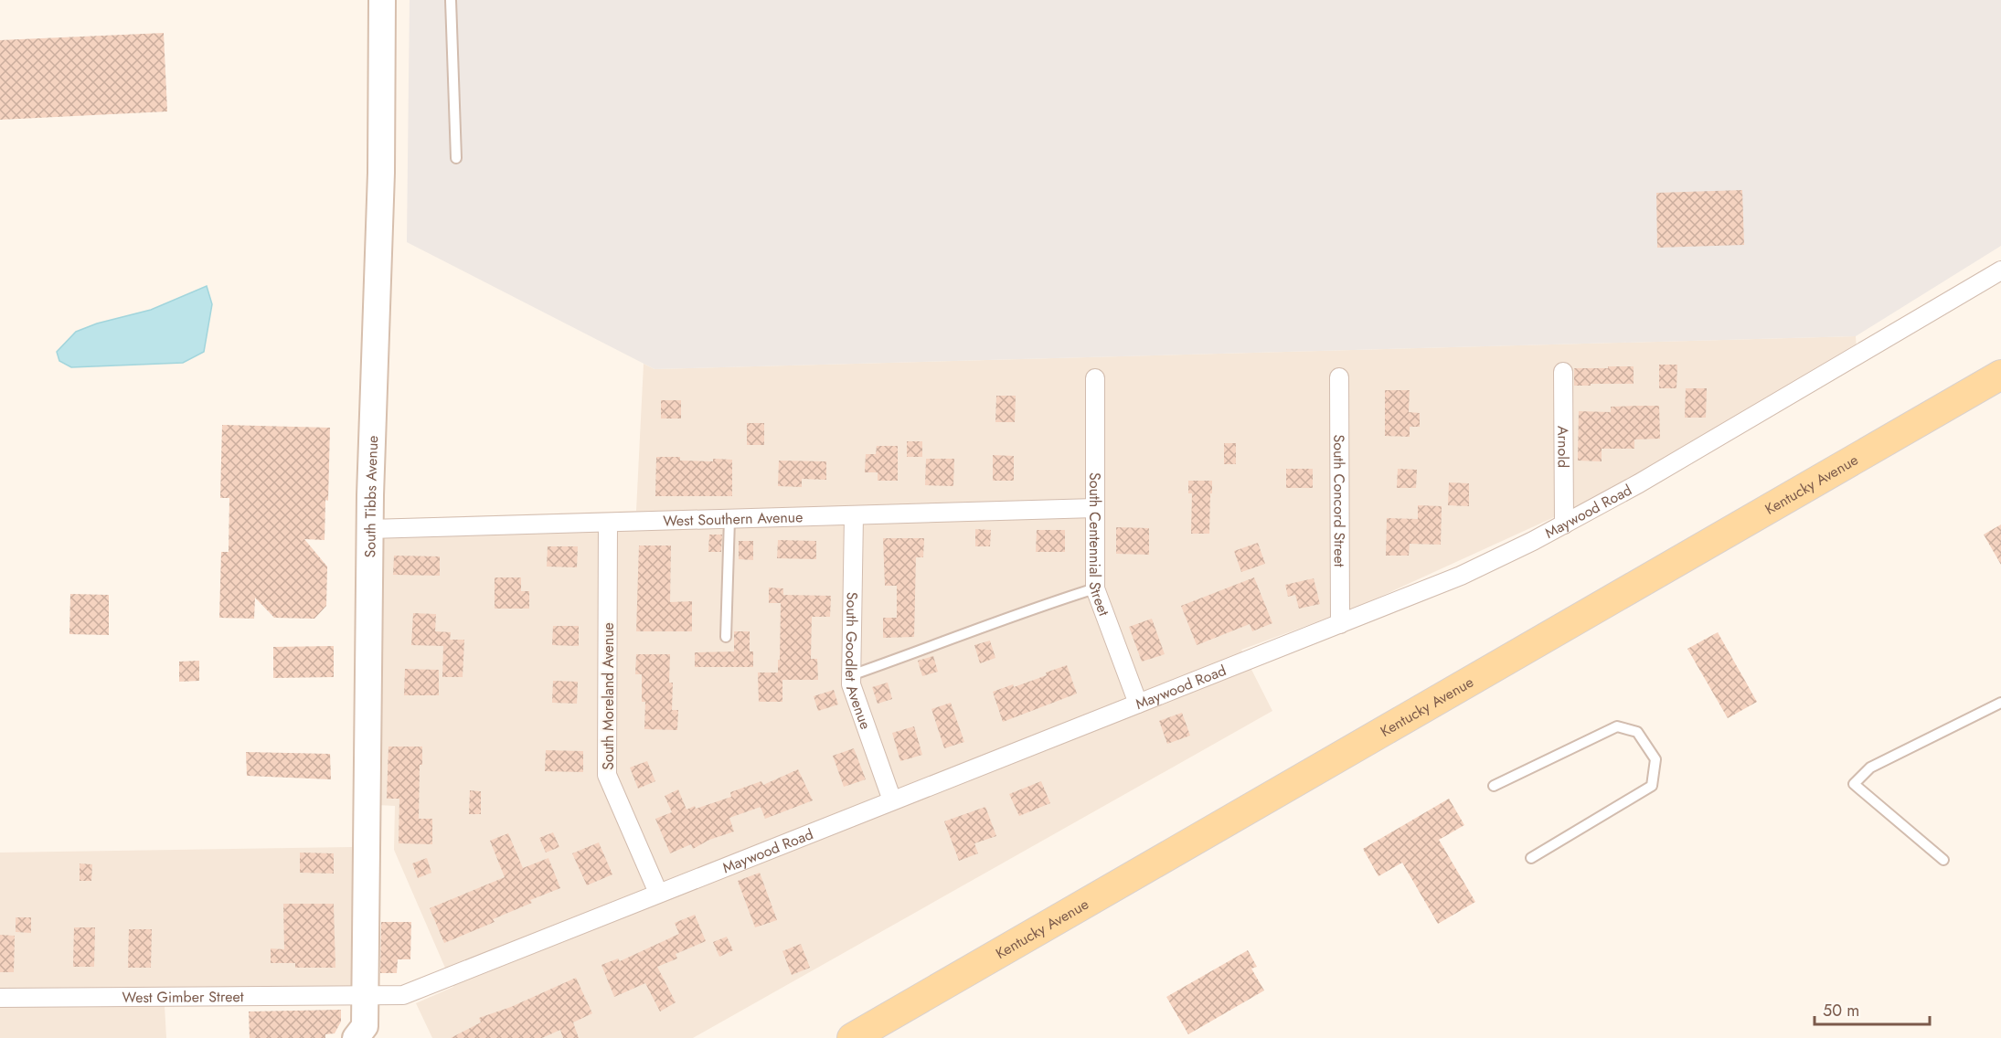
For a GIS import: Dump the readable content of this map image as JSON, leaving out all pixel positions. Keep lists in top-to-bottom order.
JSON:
{
  "streets": {
    "main road": ["Kentucky Avenue", "South Tibbs Avenue"],
    "street": [
      "Arnold",
      "South Concord Street",
      "Maywood Road",
      "West Southern Avenue",
      "South Centennial Street",
      "South Goodlet Avenue",
      "South Moreland Avenue",
      "West Gimber Street"
    ]
  },
  "crossings": [
    ["Arnold", "Maywood Road"],
    ["South Tibbs Avenue", "Maywood Road"],
    ["South Tibbs Avenue", "West Southern Avenue"],
    ["South Tibbs Avenue", "West Gimber Street"],
    ["South Concord Street", "Maywood Road"],
    ["Maywood Road", "South Centennial Street"],
    ["Maywood Road", "South Goodlet Avenue"],
    ["Maywood Road", "South Moreland Avenue"],
    ["Maywood Road", "West Gimber Street"],
    ["West Southern Avenue", "South Centennial Street"],
    ["West Southern Avenue", "South Goodlet Avenue"],
    ["West Southern Avenue", "South Moreland Avenue"]
  ],
  "scale_bar": "50 m"
}
